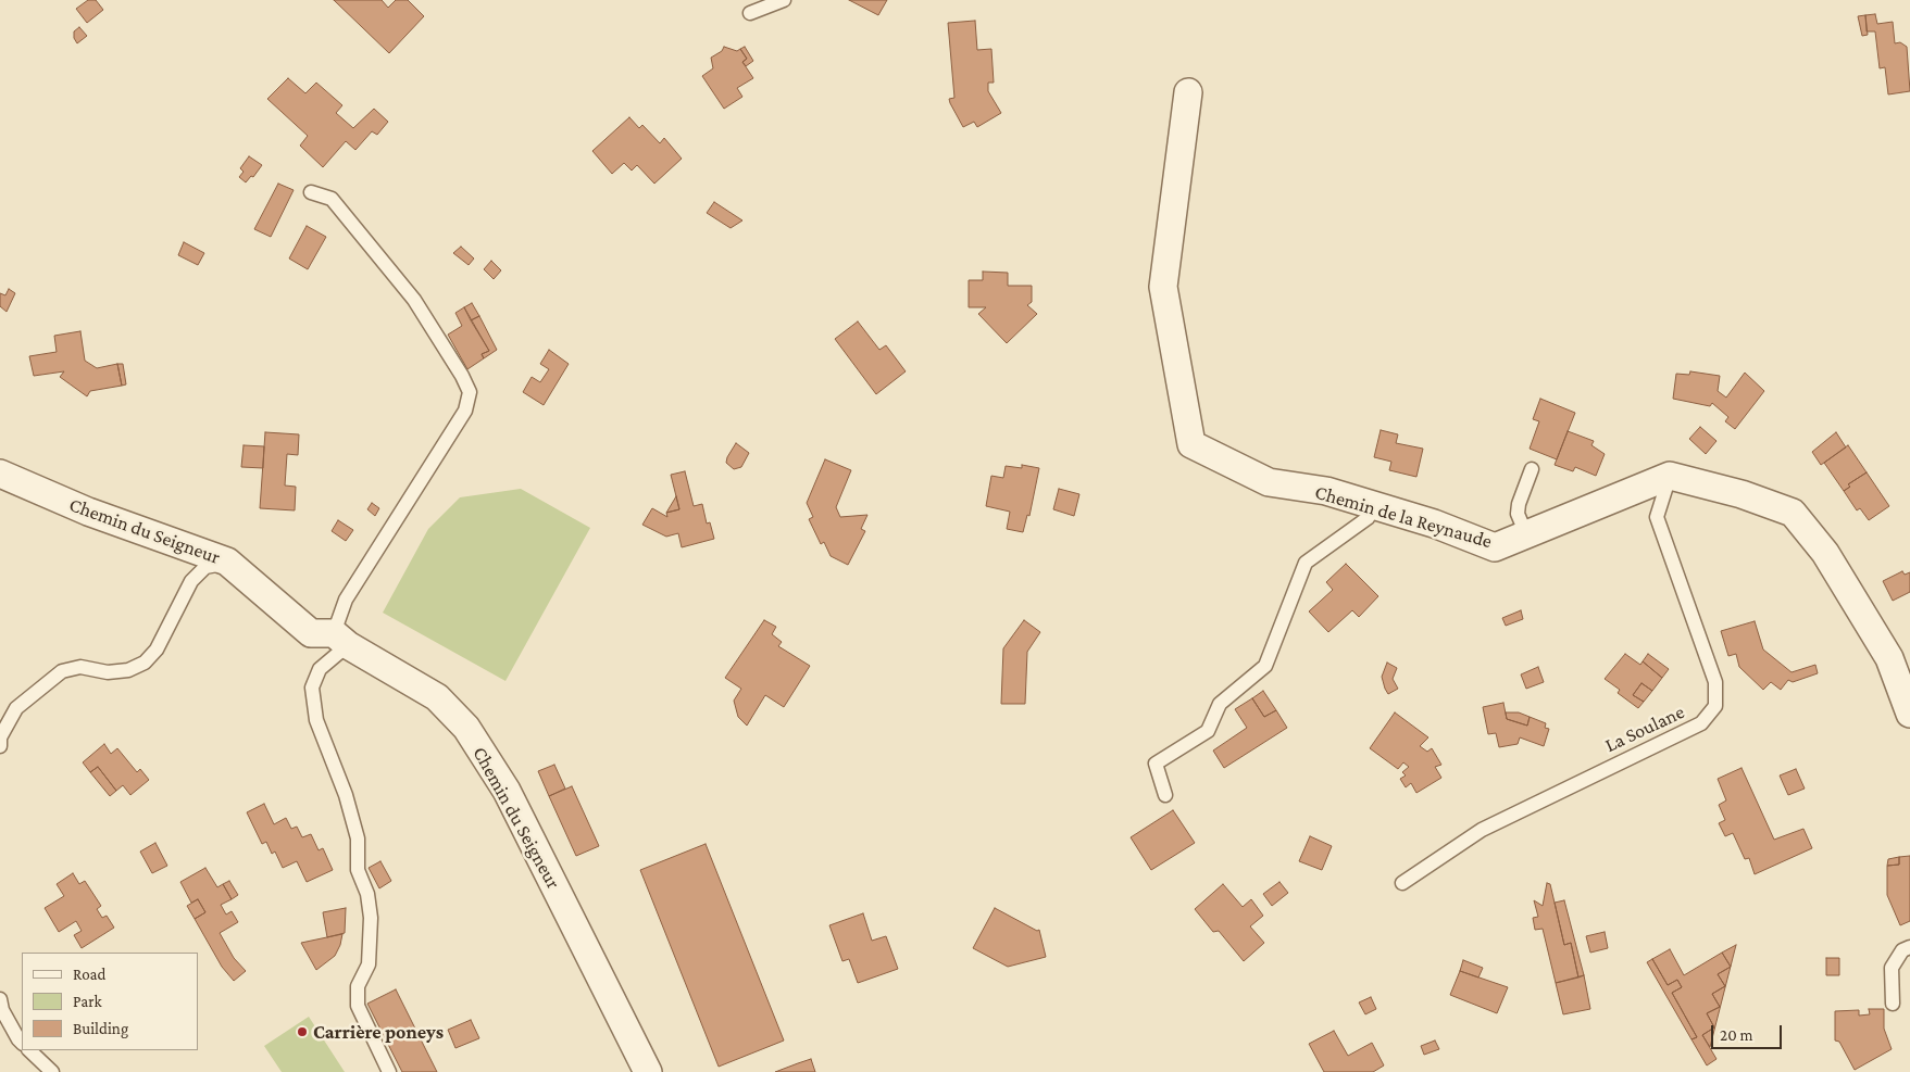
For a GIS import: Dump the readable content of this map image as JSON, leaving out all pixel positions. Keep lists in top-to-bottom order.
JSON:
{
  "streets": {
    "street": ["Chemin de la Reynaude", "Chemin du Seigneur"],
    "lane": ["La Soulane"]
  },
  "crossings": [
    ["Chemin de la Reynaude", "La Soulane"]
  ],
  "places": ["Carrière poneys"],
  "legend": ["Road", "Park", "Building"],
  "scale_bar": "20 m"
}
